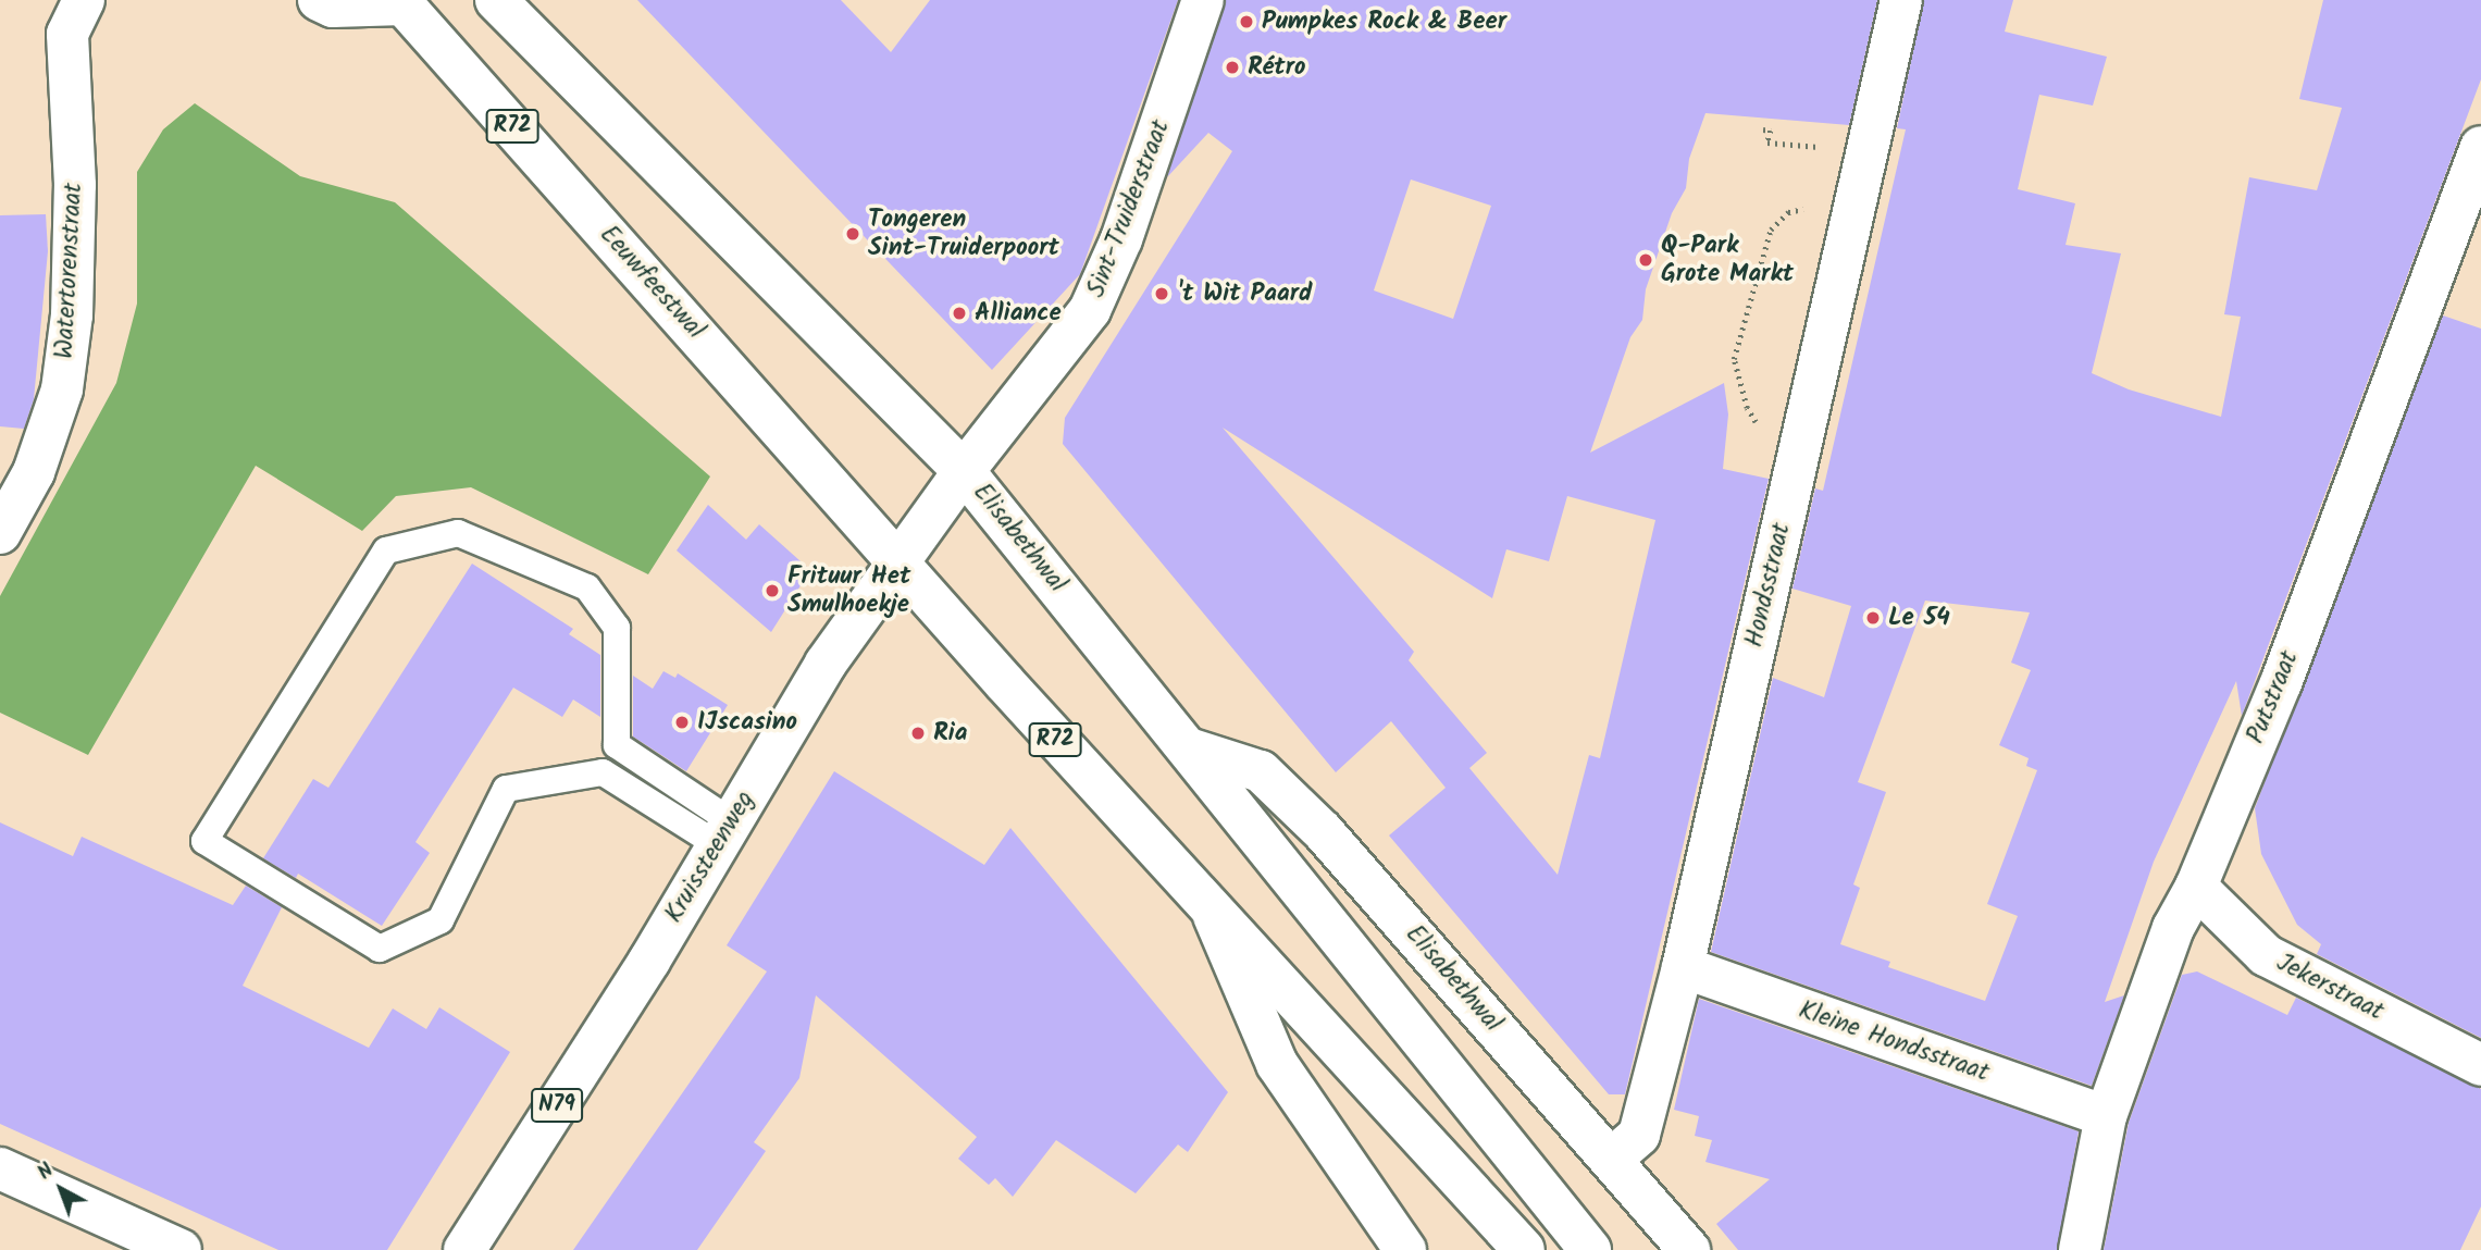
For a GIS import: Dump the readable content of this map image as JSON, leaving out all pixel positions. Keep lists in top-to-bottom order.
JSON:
{
  "streets": {
    "street": [
      "R72",
      "Sint-Truiderstraat",
      "Watertorenstraat",
      "Eeuwfeestwal",
      "Elisabethwal",
      "Hondsstraat",
      "Putstraat",
      "Kruissteenweg",
      "Jekerstraat",
      "Kleine Hondsstraat",
      "N79"
    ]
  },
  "crossings": [
    ["R72", "Eeuwfeestwal"],
    ["R72", "Kruissteenweg"],
    ["Sint-Truiderstraat", "Elisabethwal"],
    ["Sint-Truiderstraat", "Kruissteenweg"],
    ["Eeuwfeestwal", "Kruissteenweg"],
    ["Elisabethwal", "Hondsstraat"],
    ["Elisabethwal", "Kruissteenweg"],
    ["Hondsstraat", "Kleine Hondsstraat"],
    ["Putstraat", "Jekerstraat"],
    ["Putstraat", "Kleine Hondsstraat"]
  ],
  "places": [
    "Pumpkes Rock & Beer",
    "Rétro",
    "Tongeren Sint-Truiderpoort",
    "Q-Park Grote Markt",
    "'t Wit Paard",
    "Alliance",
    "Frituur Het Smulhoekje",
    "Le 54",
    "IJscasino",
    "Ria"
  ],
  "north": "top left"
}
